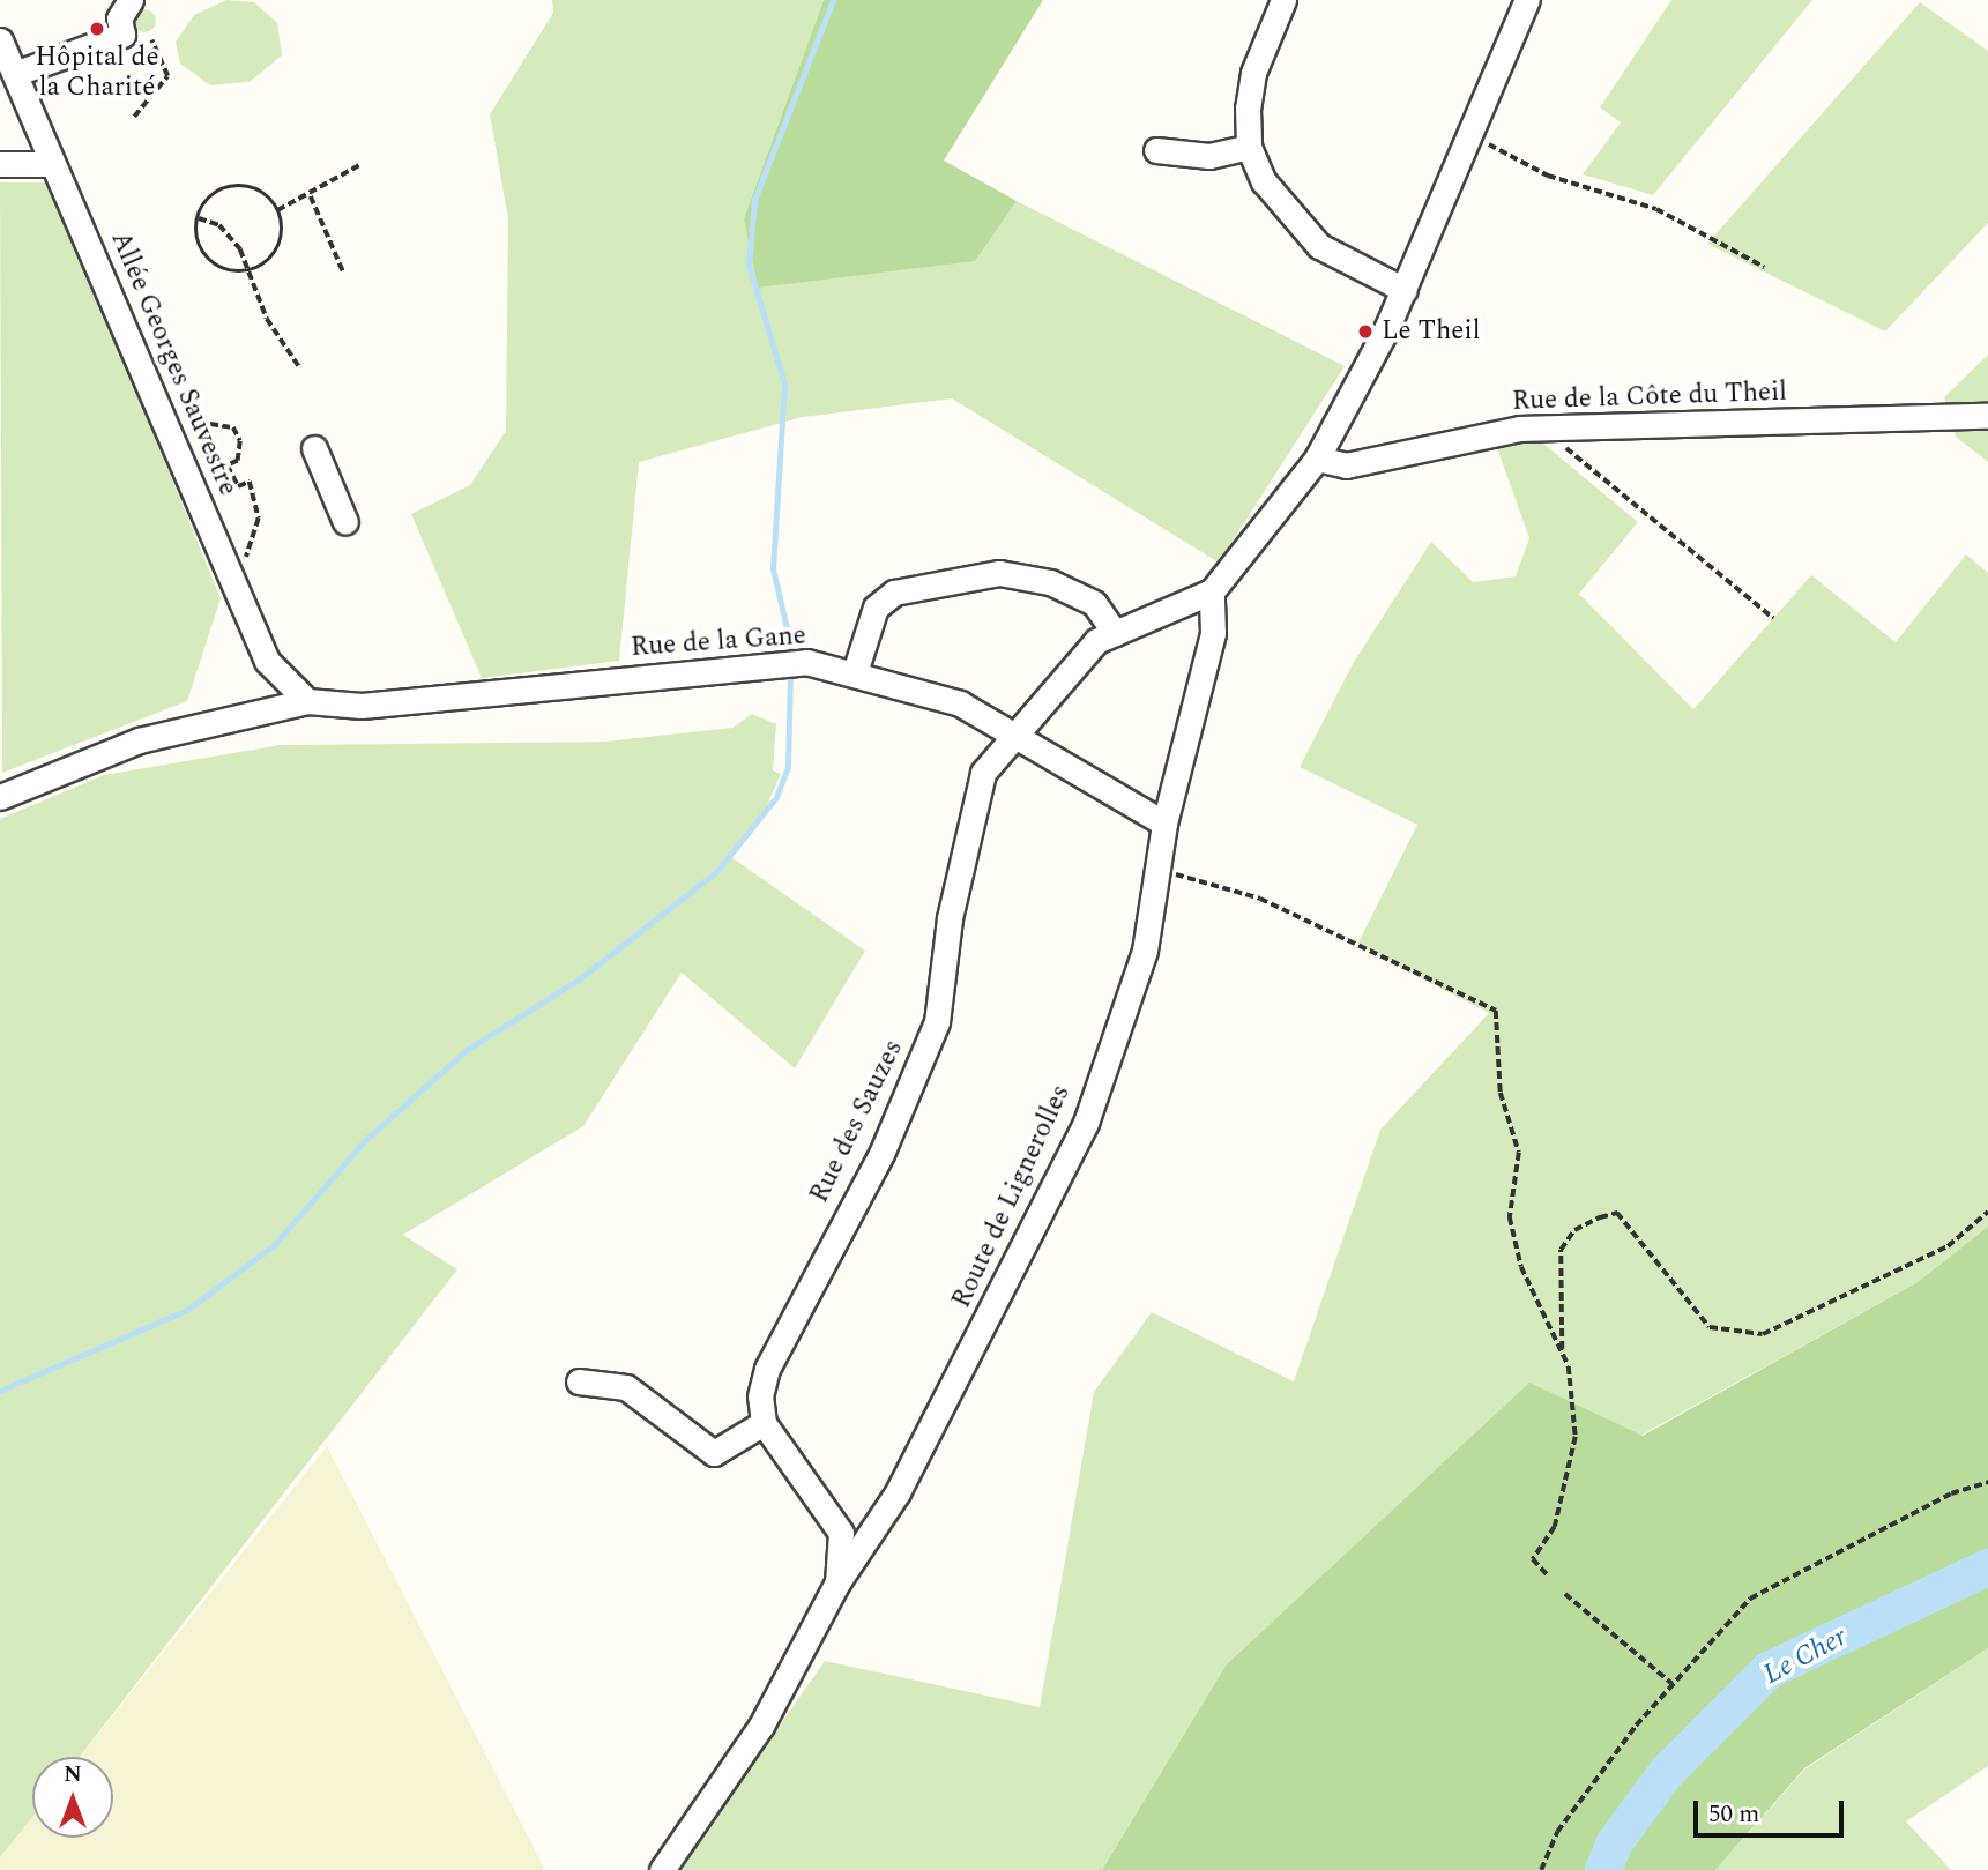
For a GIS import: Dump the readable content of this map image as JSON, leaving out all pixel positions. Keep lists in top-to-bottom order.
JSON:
{
  "streets": {
    "street": [
      "Allée Georges Sauvestre",
      "Rue de la Côte du Theil",
      "Rue de la Gane",
      "Rue des Sauzes",
      "Route de Lignerolles"
    ]
  },
  "crossings": [
    ["Allée Georges Sauvestre", "Rue de la Gane"],
    ["Rue de la Gane", "Rue des Sauzes"],
    ["Rue de la Gane", "Route de Lignerolles"]
  ],
  "water": ["Le Cher"],
  "places": ["Hôpital de la Charité", "Le Theil"],
  "scale_bar": "50 m",
  "north": "top"
}
